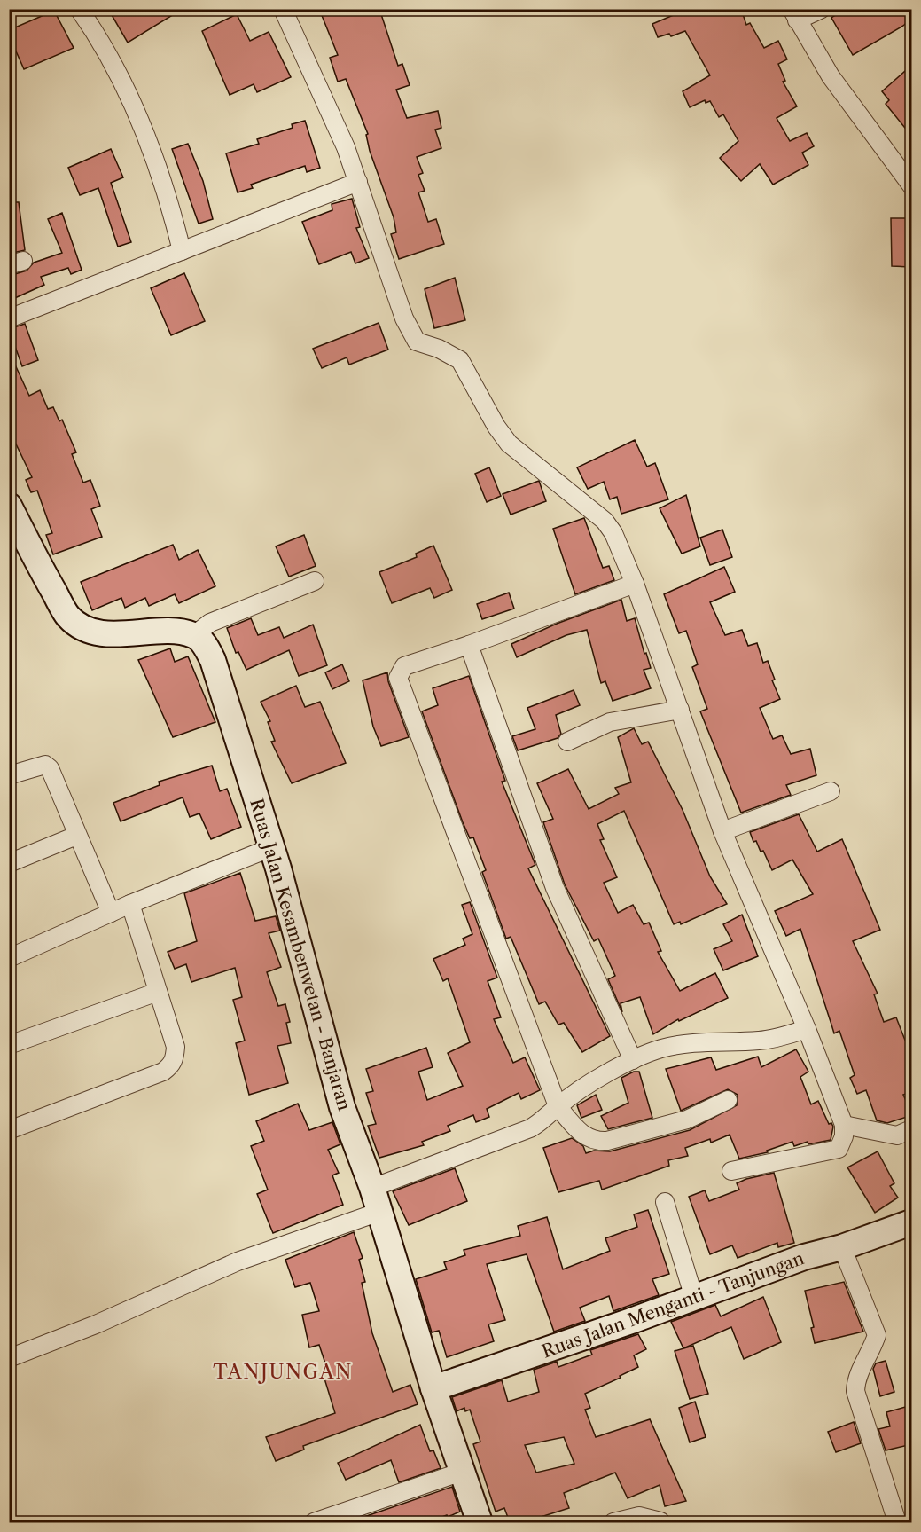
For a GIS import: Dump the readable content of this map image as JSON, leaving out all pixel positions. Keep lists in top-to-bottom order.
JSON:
{
  "streets": {
    "main road": ["Ruas Jalan Kesambenwetan - Banjaran", "Ruas Jalan Menganti - Tanjungan"]
  },
  "crossings": [
    ["Ruas Jalan Kesambenwetan - Banjaran", "Ruas Jalan Menganti - Tanjungan"]
  ],
  "districts": ["TANJUNGAN"]
}
